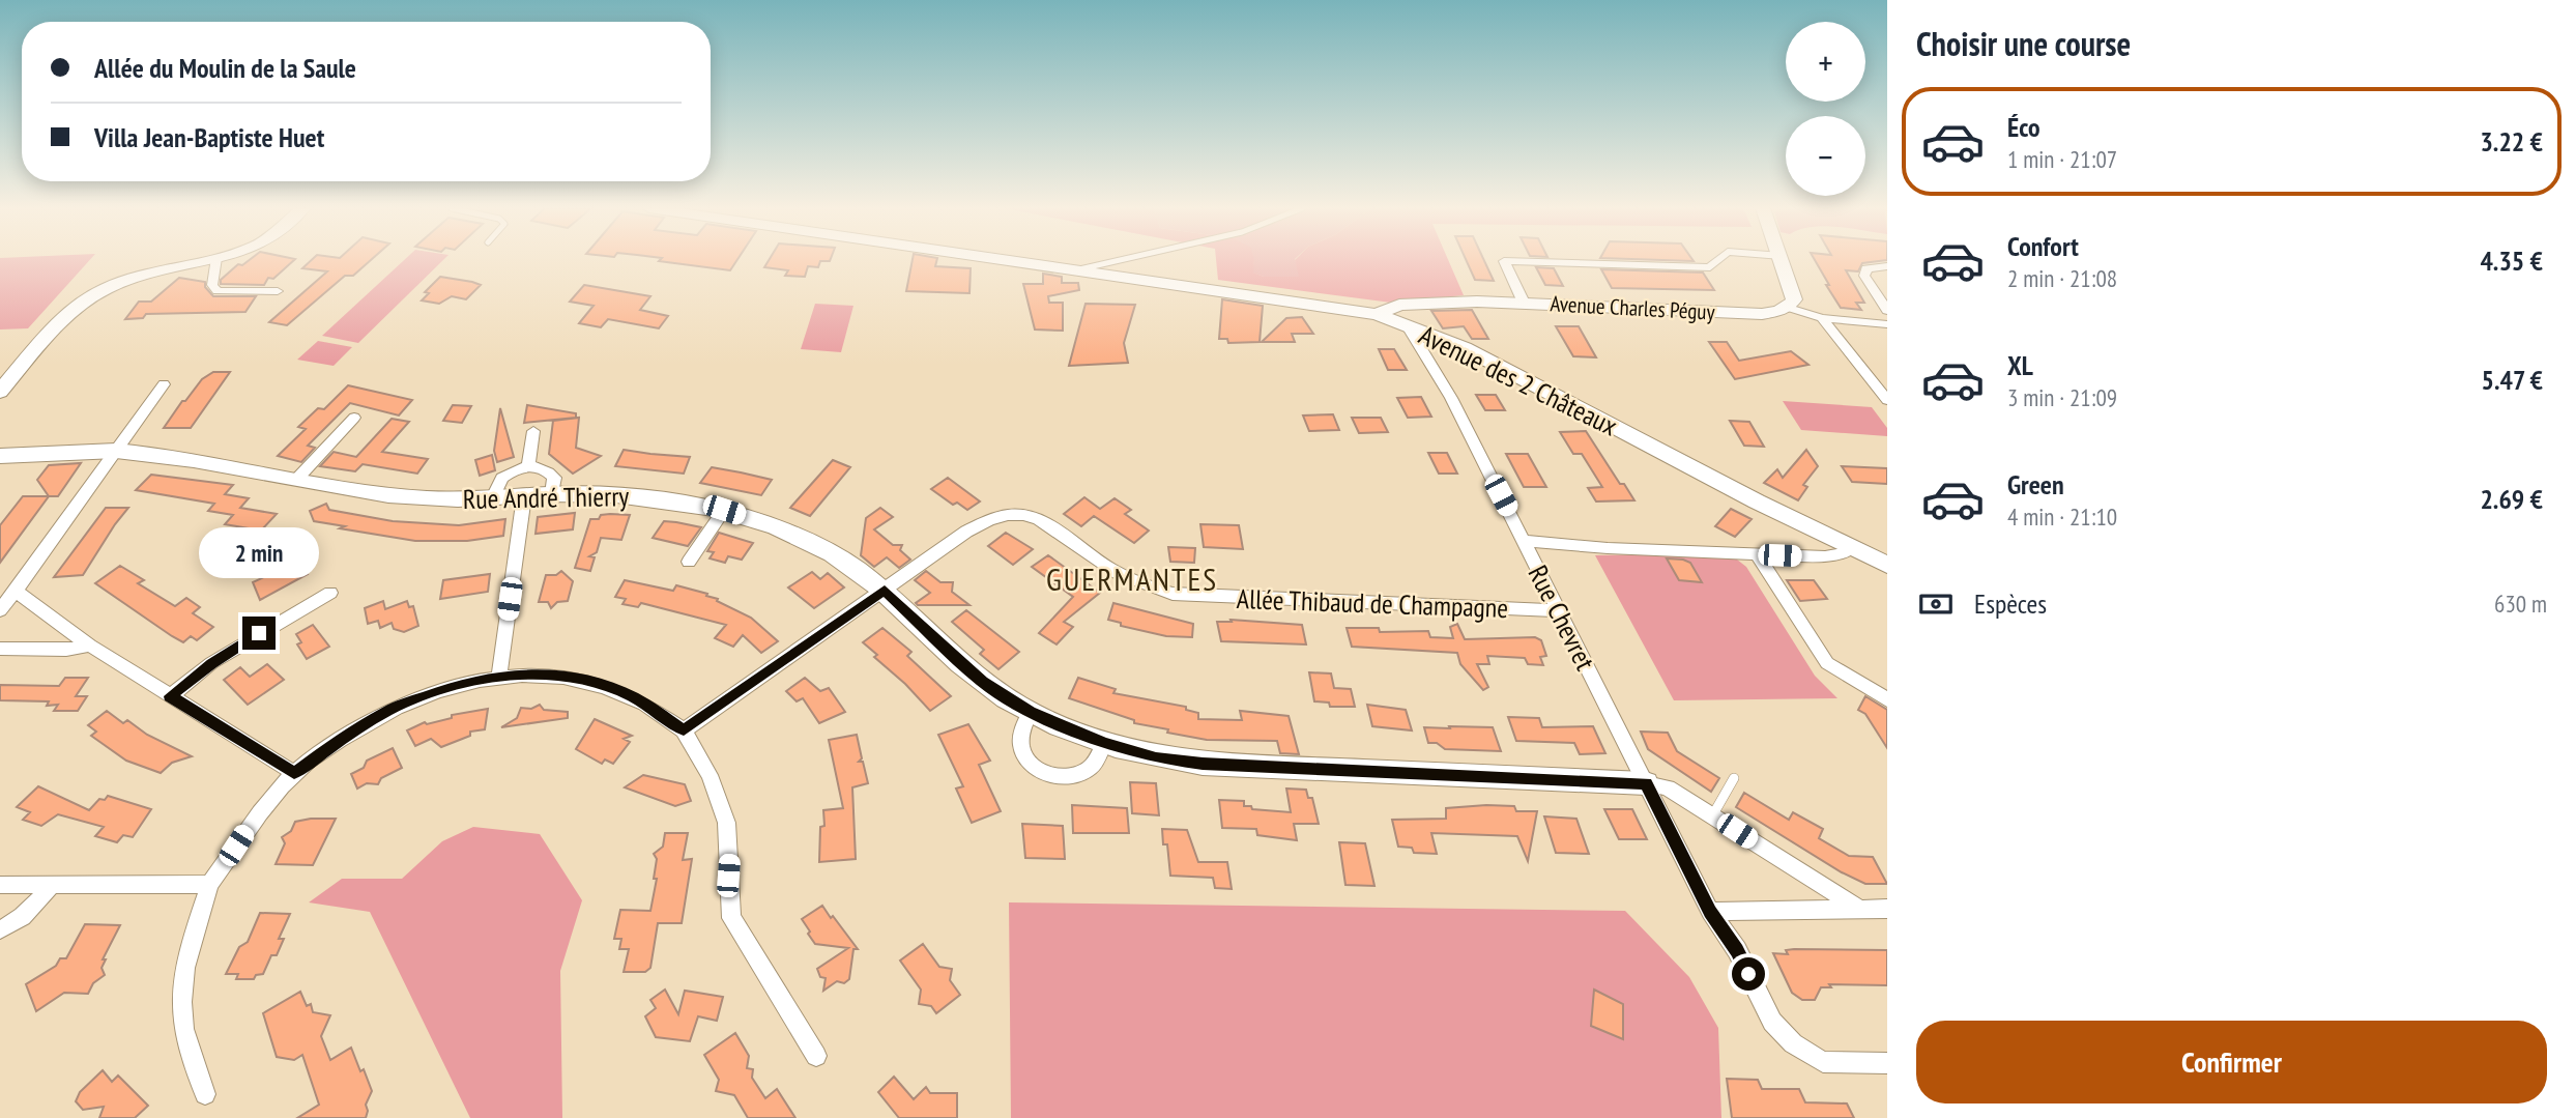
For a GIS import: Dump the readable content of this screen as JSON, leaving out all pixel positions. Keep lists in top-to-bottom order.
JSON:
{
  "streets": {
    "street": [
      "Avenue Charles Péguy",
      "Avenue des 2 Châteaux",
      "Rue André Thierry",
      "Allée Thibaud de Champagne",
      "Rue Chevret"
    ]
  },
  "crossings": [
    ["Avenue Charles Péguy", "Avenue des 2 Châteaux"],
    ["Avenue des 2 Châteaux", "Rue Chevret"],
    ["Rue André Thierry", "Allée Thibaud de Champagne"],
    ["Rue André Thierry", "Rue Chevret"],
    ["Allée Thibaud de Champagne", "Rue Chevret"]
  ],
  "districts": ["GUERMANTES"],
  "page": {
    "heading": "Choisir une course",
    "map_buttons": ["+", "−"],
    "banner": ["Allée du Moulin de la Saule", "Villa Jean-Baptiste Huet"],
    "list": [
      {
        "name": "Éco",
        "note": "1 min · 21:07",
        "value": "3.22 €"
      },
      {
        "name": "Confort",
        "note": "2 min · 21:08",
        "value": "4.35 €"
      },
      {
        "name": "XL",
        "note": "3 min · 21:09",
        "value": "5.47 €"
      },
      {
        "name": "Green",
        "note": "4 min · 21:10",
        "value": "2.69 €"
      }
    ],
    "bubble": "2 min",
    "pay": ["Espèces", "630 m"],
    "buttons": "Confirmer"
  }
}
